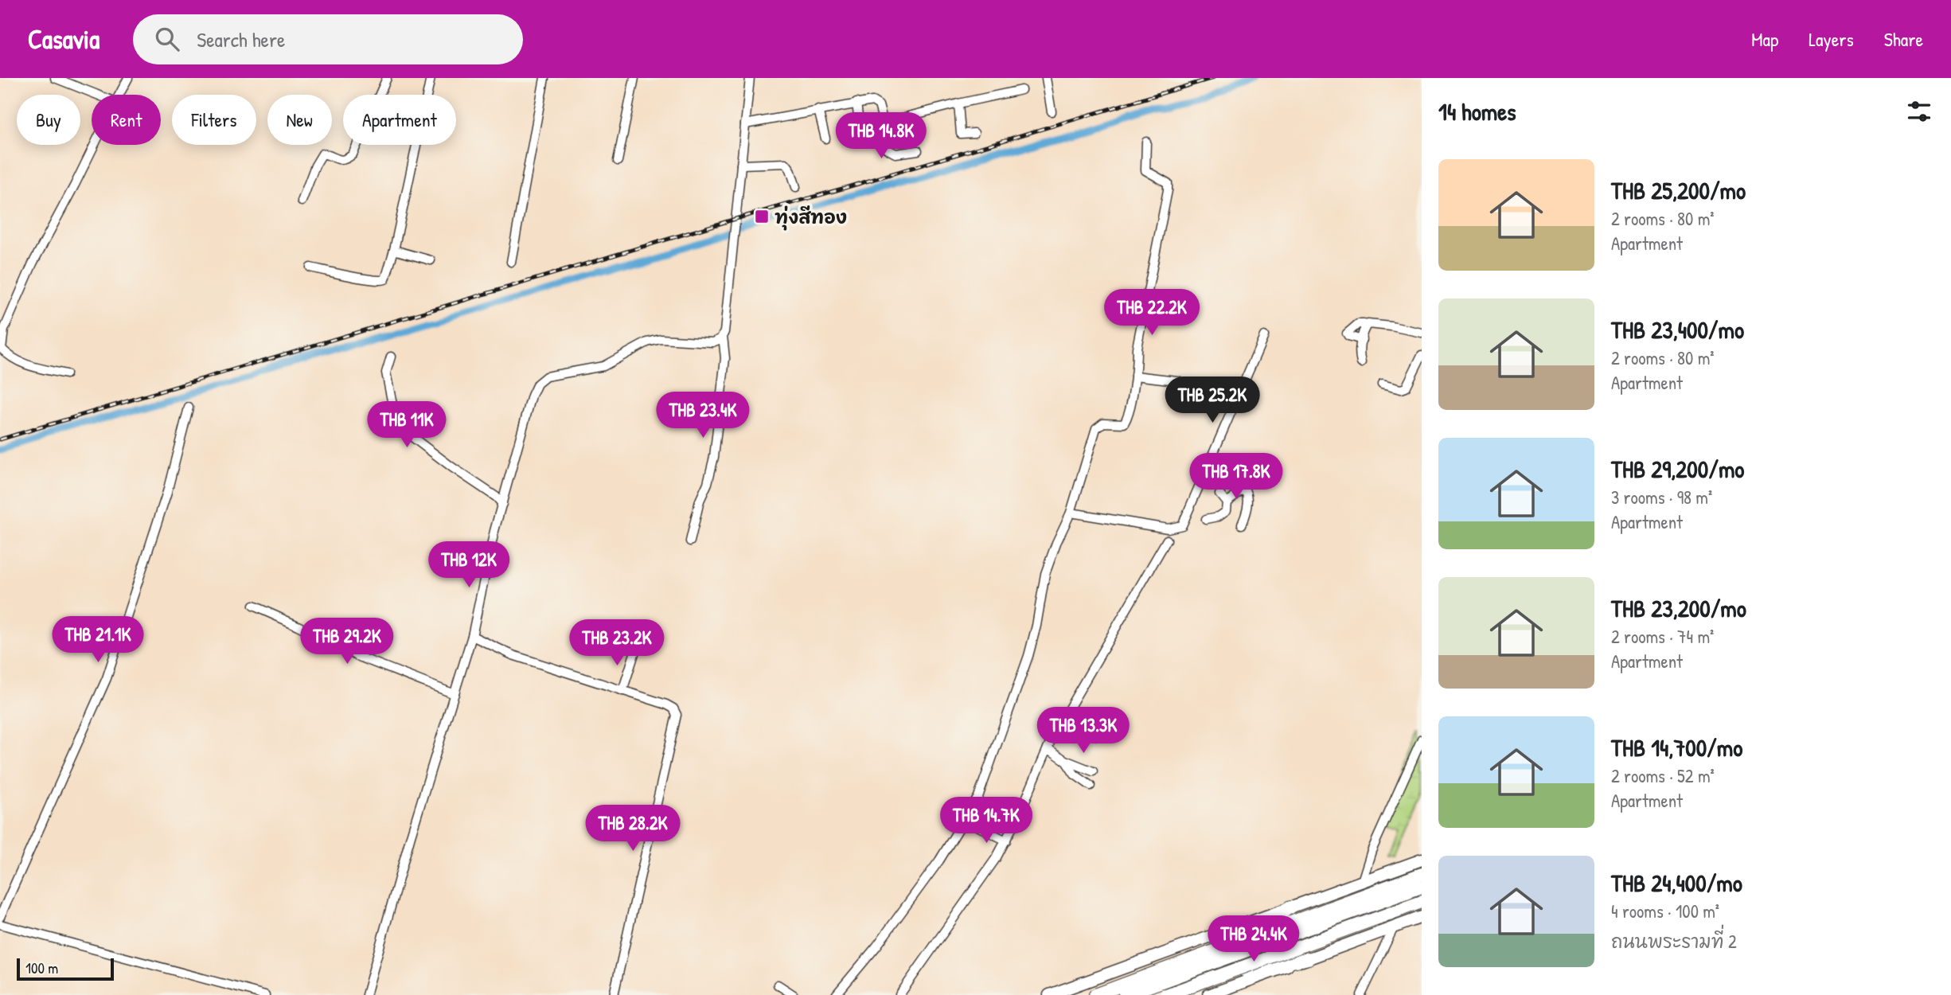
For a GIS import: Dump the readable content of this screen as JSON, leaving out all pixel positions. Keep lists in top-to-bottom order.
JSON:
{
  "places": {
    "transit": ["ทุ่งสีทอง"]
  },
  "scale_bar": "100 m",
  "page": {
    "header": "Casavia",
    "search": "Search here",
    "nav": ["Map", "Layers", "Share"],
    "heading": "14 homes",
    "chip": [
      "Buy",
      "Rent",
      "Filters",
      "New",
      "Apartment"
    ],
    "price": [
      "THB 14.8K",
      "THB 22.2K",
      "THB 25.2K",
      "THB 23.4K",
      "THB 11K",
      "THB 17.8K",
      "THB 12K",
      "THB 21.1K",
      "THB 29.2K",
      "THB 23.2K",
      "THB 13.3K",
      "THB 14.7K",
      "THB 28.2K",
      "THB 24.4K"
    ],
    "list": [
      {
        "name": "THB 25,200/mo",
        "note": "2 rooms · 80 m² · Apartment"
      },
      {
        "name": "THB 23,400/mo",
        "note": "2 rooms · 80 m² · Apartment"
      },
      {
        "name": "THB 29,200/mo",
        "note": "3 rooms · 98 m² · Apartment"
      },
      {
        "name": "THB 23,200/mo",
        "note": "2 rooms · 74 m² · Apartment"
      },
      {
        "name": "THB 14,700/mo",
        "note": "2 rooms · 52 m² · Apartment"
      },
      {
        "name": "THB 24,400/mo",
        "note": "4 rooms · 100 m² · ถนนพระรามที่ 2"
      }
    ],
    "scale": "100 m"
  }
}
